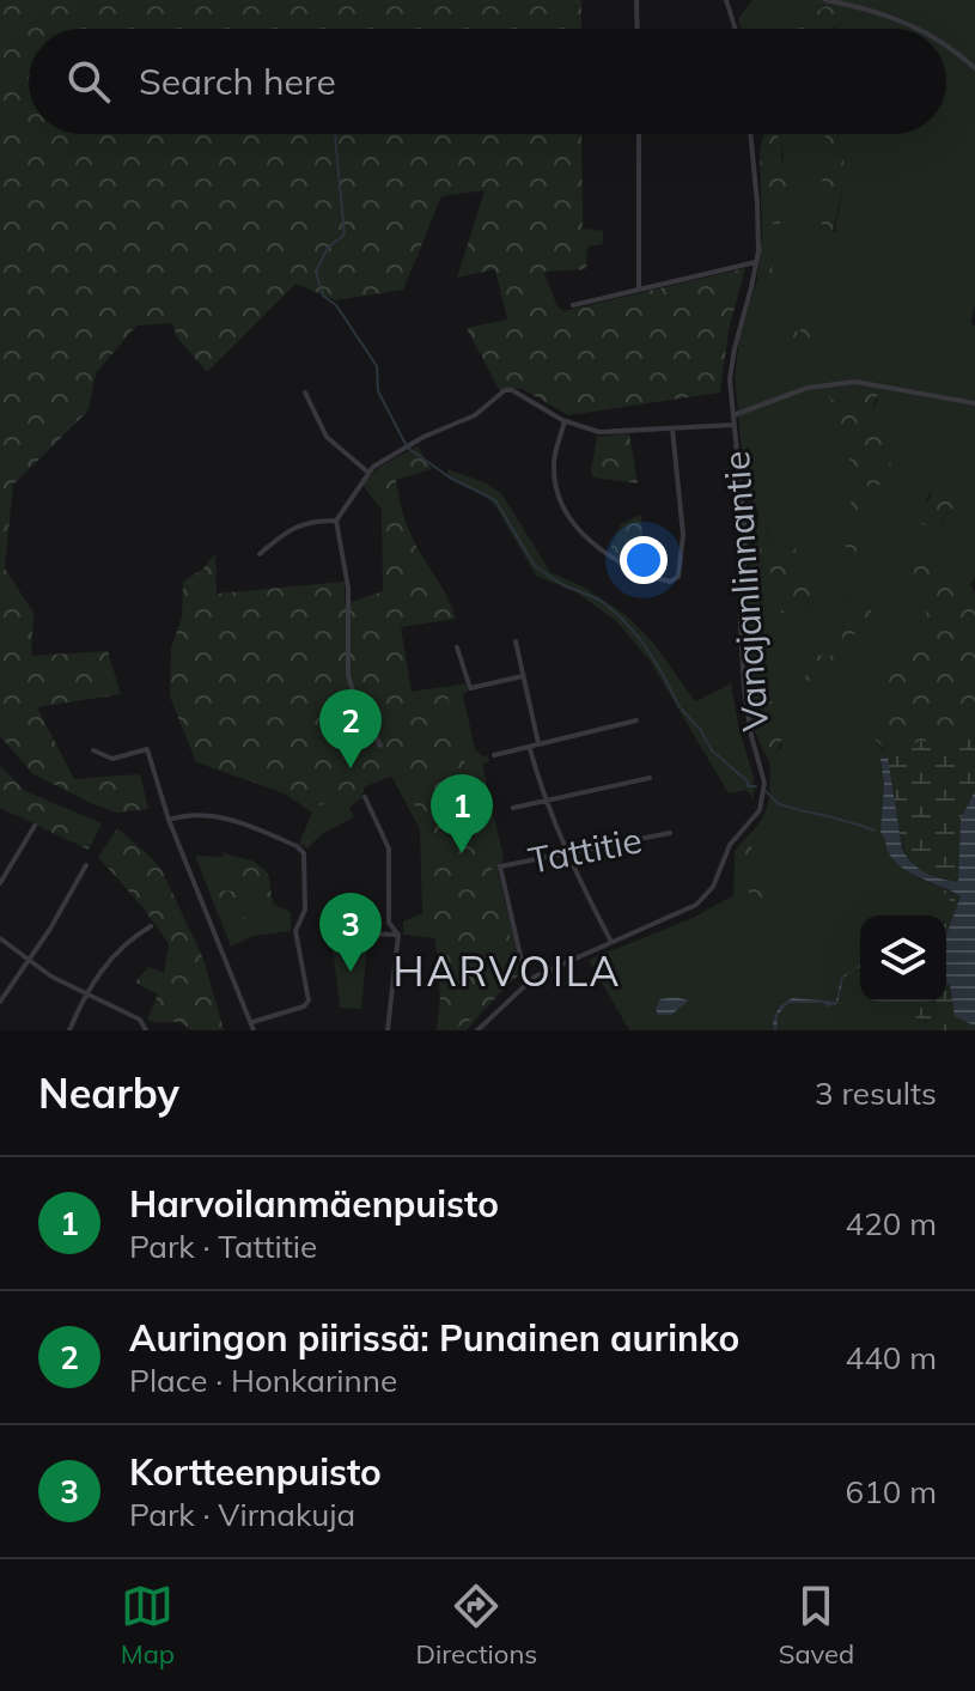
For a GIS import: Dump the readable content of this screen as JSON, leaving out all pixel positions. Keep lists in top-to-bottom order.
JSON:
{
  "streets": {
    "street": ["Vanajanlinnantie", "Tattitie"]
  },
  "crossings": [
    ["Vanajanlinnantie", "Tattitie"]
  ],
  "districts": ["HARVOILA"],
  "page": {
    "search": "Search here",
    "pins": ["2", "1", "3"],
    "heading": ["Nearby", "3 results"],
    "list": [
      {
        "mark": "1",
        "name": "Harvoilanmäenpuisto",
        "note": "Park · Tattitie",
        "value": "420 m"
      },
      {
        "mark": "2",
        "name": "Auringon piirissä: Punainen aurinko",
        "note": "Place · Honkarinne",
        "value": "440 m"
      },
      {
        "mark": "3",
        "name": "Kortteenpuisto",
        "note": "Park · Virnakuja",
        "value": "610 m"
      }
    ],
    "nav": ["Map", "Directions", "Saved"]
  }
}
